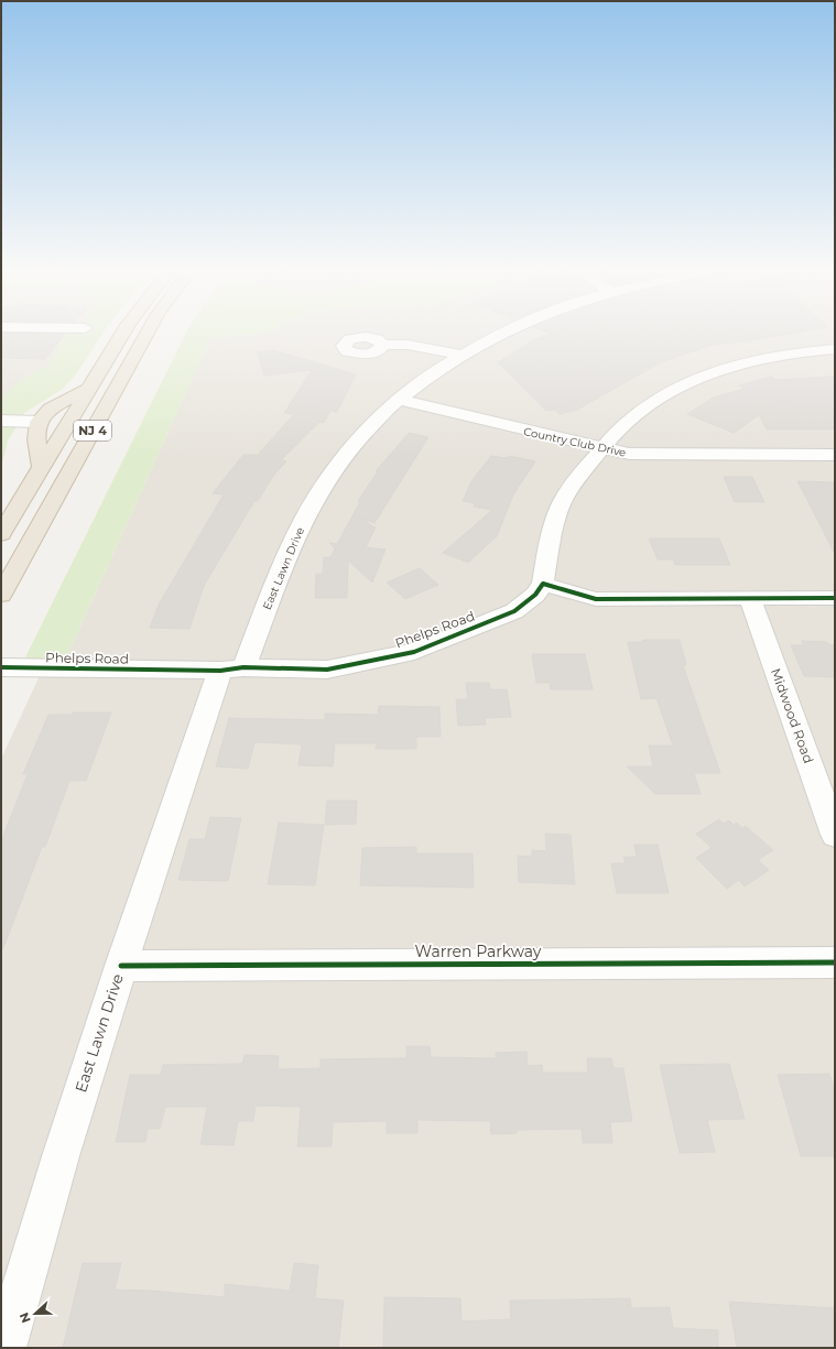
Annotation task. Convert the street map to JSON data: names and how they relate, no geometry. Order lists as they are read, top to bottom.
{
  "streets": {
    "highway": ["NJ 4"],
    "street": [
      "Country Club Drive",
      "East Lawn Drive",
      "Phelps Road",
      "Midwood Road",
      "Warren Parkway"
    ]
  },
  "crossings": [
    ["Country Club Drive", "East Lawn Drive"],
    ["East Lawn Drive", "Phelps Road"],
    ["East Lawn Drive", "Warren Parkway"]
  ],
  "north": "left"
}
